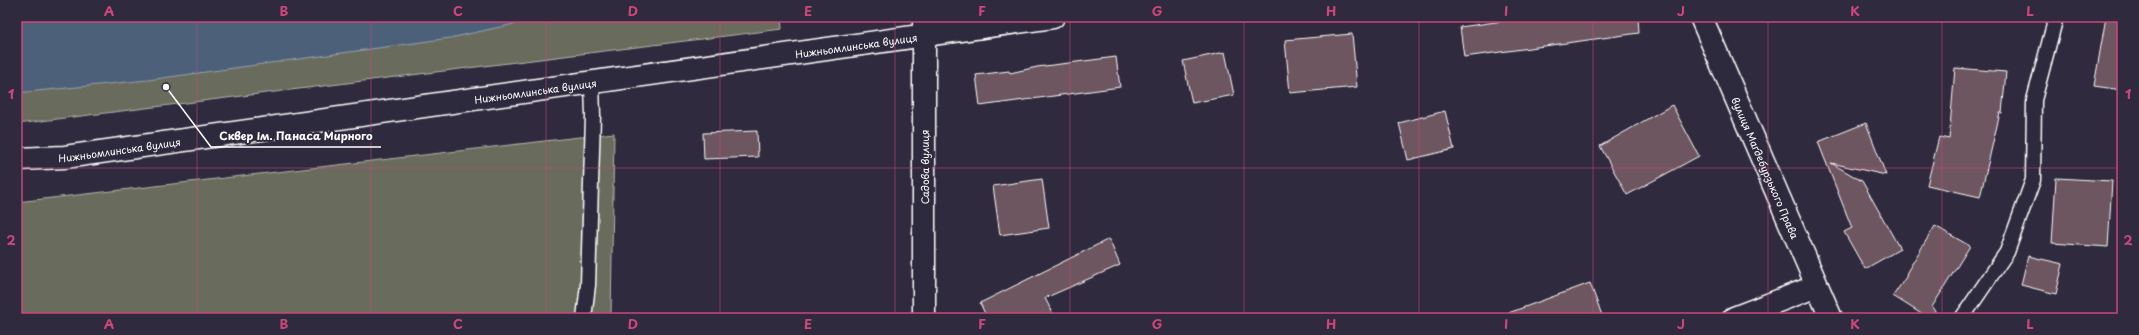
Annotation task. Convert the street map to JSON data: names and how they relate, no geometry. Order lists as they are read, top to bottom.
{
  "streets": {
    "main road": ["Нижньомлинська вулиця", "Садова вулиця", "вулиця Маґдебурзького Права"]
  },
  "crossings": [
    ["Нижньомлинська вулиця", "Садова вулиця"]
  ],
  "places": ["Сквер ім. Панаса Мирного"],
  "grid": {
    "columns": [
      "A",
      "B",
      "C",
      "D",
      "E",
      "F",
      "G",
      "H",
      "I",
      "J",
      "K",
      "L"
    ],
    "rows": ["1", "2"]
  }
}
